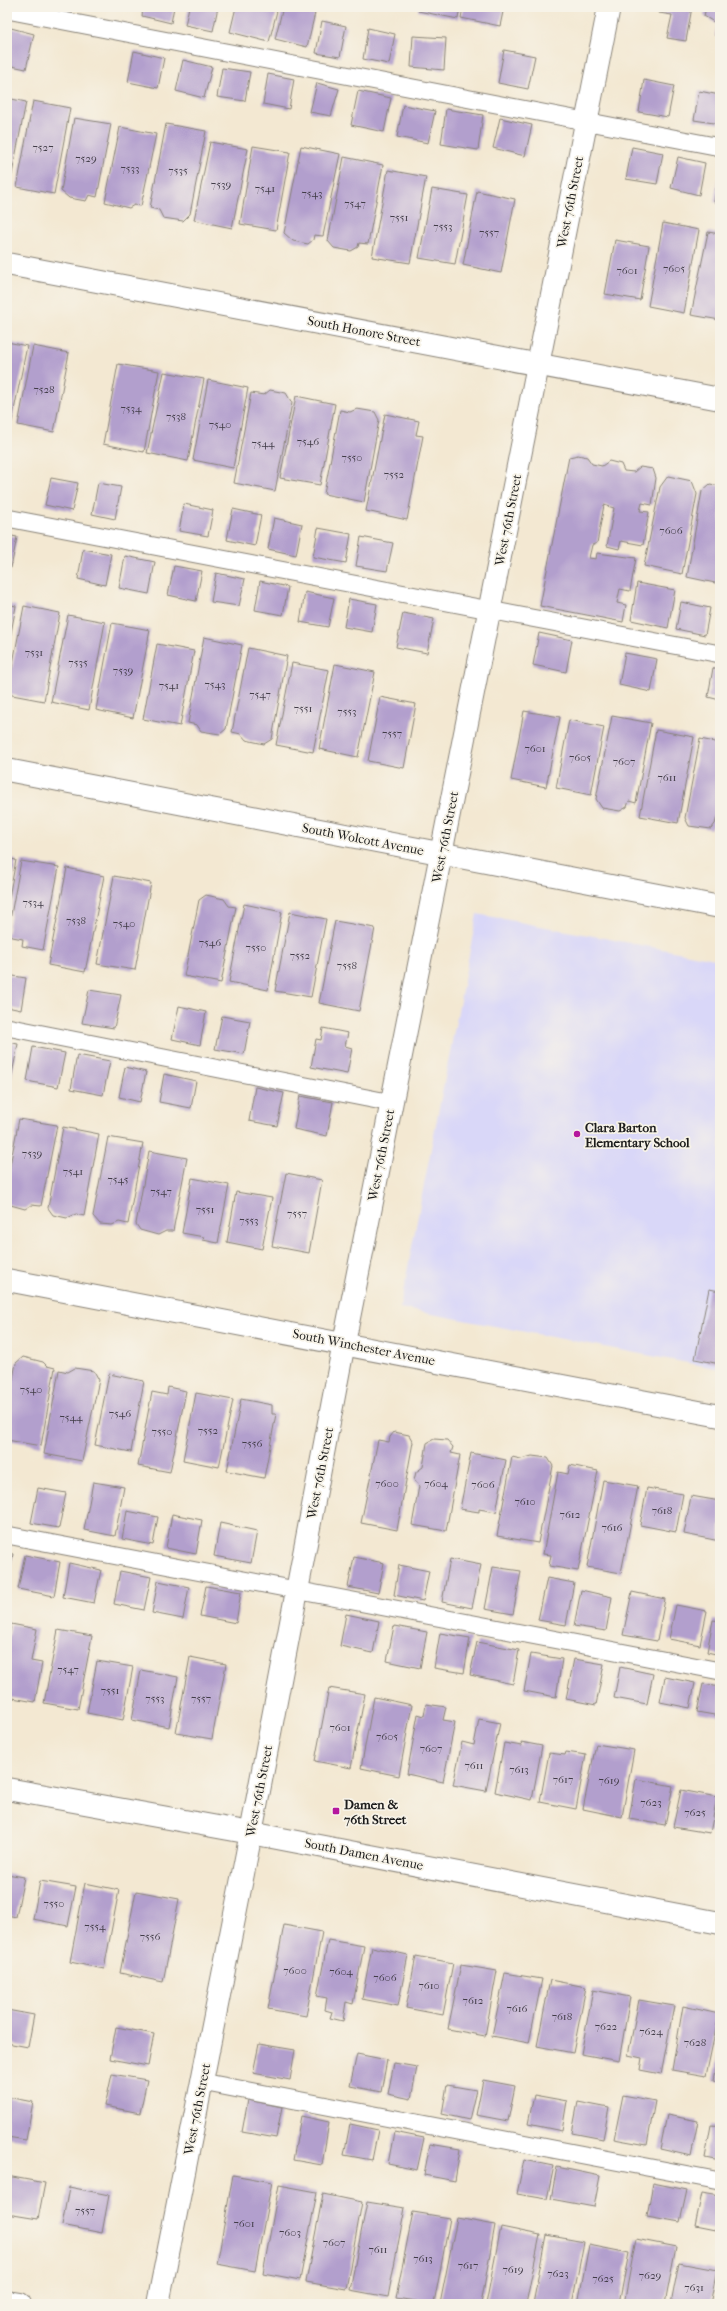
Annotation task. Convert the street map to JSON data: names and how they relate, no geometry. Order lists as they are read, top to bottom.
{
  "streets": {
    "street": [
      "West 76th Street",
      "South Honore Street",
      "South Wolcott Avenue",
      "South Winchester Avenue",
      "South Damen Avenue"
    ]
  },
  "crossings": [
    ["West 76th Street", "South Honore Street"],
    ["West 76th Street", "South Wolcott Avenue"],
    ["West 76th Street", "South Winchester Avenue"],
    ["West 76th Street", "South Damen Avenue"]
  ],
  "places": {
    "other": ["Clara Barton Elementary School"],
    "transit": ["Damen & 76th Street"]
  },
  "house_numbers": [
    "7527",
    "7529",
    "7533",
    "7535",
    "7539",
    "7541",
    "7543",
    "7547",
    "7551",
    "7553",
    "7557",
    "7605",
    "7601",
    "7528",
    "7534",
    "7538",
    "7540",
    "7546",
    "7544",
    "7550",
    "7552",
    "7606",
    "7531",
    "7535",
    "7539",
    "7543",
    "7541",
    "7547",
    "7551",
    "7553",
    "7557",
    "7601",
    "7605",
    "7607",
    "7611",
    "7534",
    "7538",
    "7540",
    "7546",
    "7550",
    "7552",
    "7558",
    "7539",
    "7541",
    "7545",
    "7547",
    "7551",
    "7557",
    "7553",
    "7540",
    "7546",
    "7544",
    "7552",
    "7550",
    "7556",
    "7600",
    "7604",
    "7606",
    "7610",
    "7618",
    "7612",
    "7616",
    "7547",
    "7551",
    "7553",
    "7557",
    "7601",
    "7605",
    "7607",
    "7611",
    "7613",
    "7617",
    "7619",
    "7623",
    "7625",
    "7550",
    "7554",
    "7556",
    "7600",
    "7604",
    "7606",
    "7610",
    "7612",
    "7616",
    "7618",
    "7622",
    "7624",
    "7628",
    "7557",
    "7601",
    "7603",
    "7607",
    "7611",
    "7613",
    "7617",
    "7619",
    "7623",
    "7629",
    "7625",
    "7631"
  ]
}
